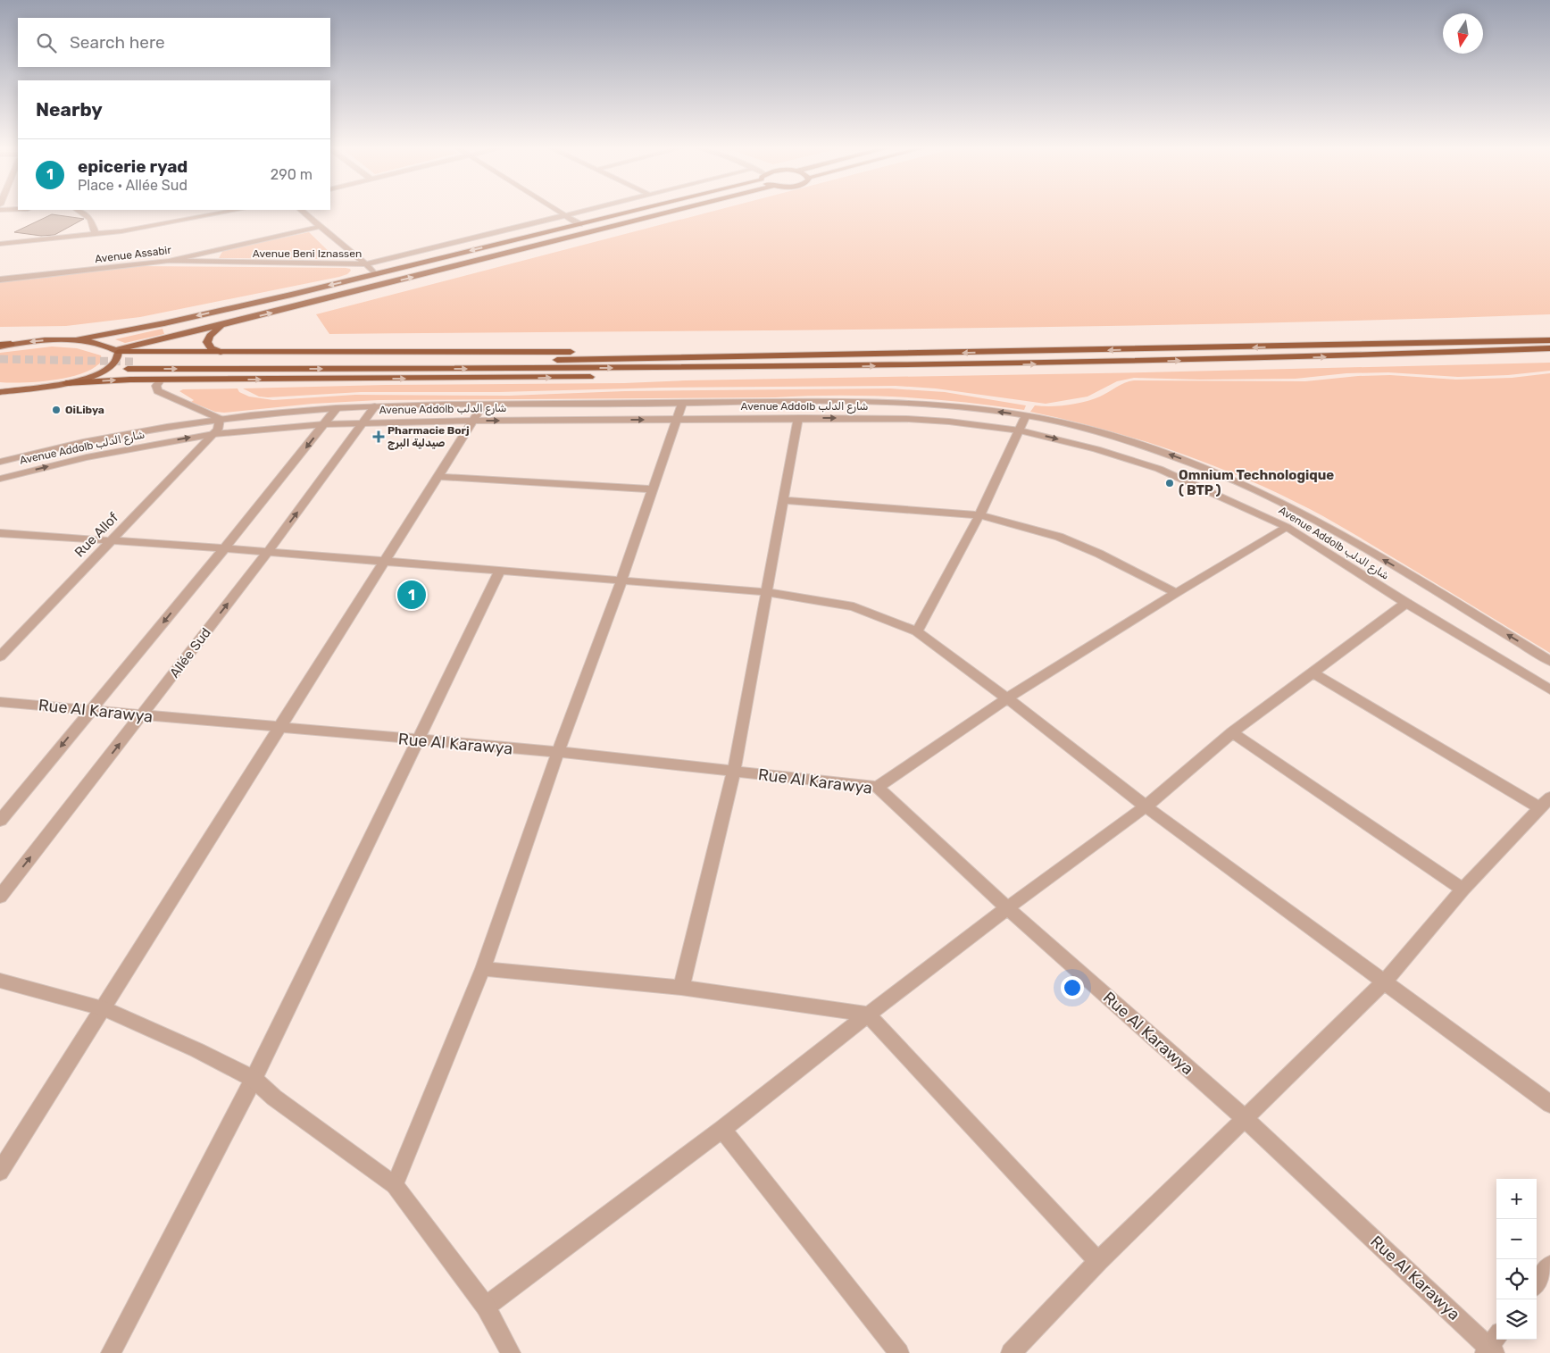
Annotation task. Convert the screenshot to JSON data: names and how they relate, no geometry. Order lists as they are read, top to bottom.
{
  "streets": {
    "street": [
      "Avenue Beni Iznassen",
      "Avenue Assabir",
      "Avenue Addolb شارع الدلب",
      "Rue Allof",
      "Allée Sud",
      "Rue Al Karawya"
    ]
  },
  "crossings": [
    ["Avenue Beni Iznassen", "Avenue Assabir"],
    ["Avenue Addolb شارع الدلب", "Rue Allof"],
    ["Avenue Addolb شارع الدلب", "Allée Sud"],
    ["Allée Sud", "Rue Al Karawya"]
  ],
  "places": {
    "other": ["OiLibya", "Omnium Technologique ( BTP )"],
    "health": ["Pharmacie Borj صيدلية البرج"]
  },
  "north": "bottom",
  "page": {
    "search": "Search here",
    "heading": "Nearby",
    "list": [
      {
        "mark": "1",
        "name": "epicerie ryad",
        "note": "Place · Allée Sud",
        "value": "290 m"
      }
    ],
    "pins": "1",
    "map_buttons": ["+", "−"]
  }
}
